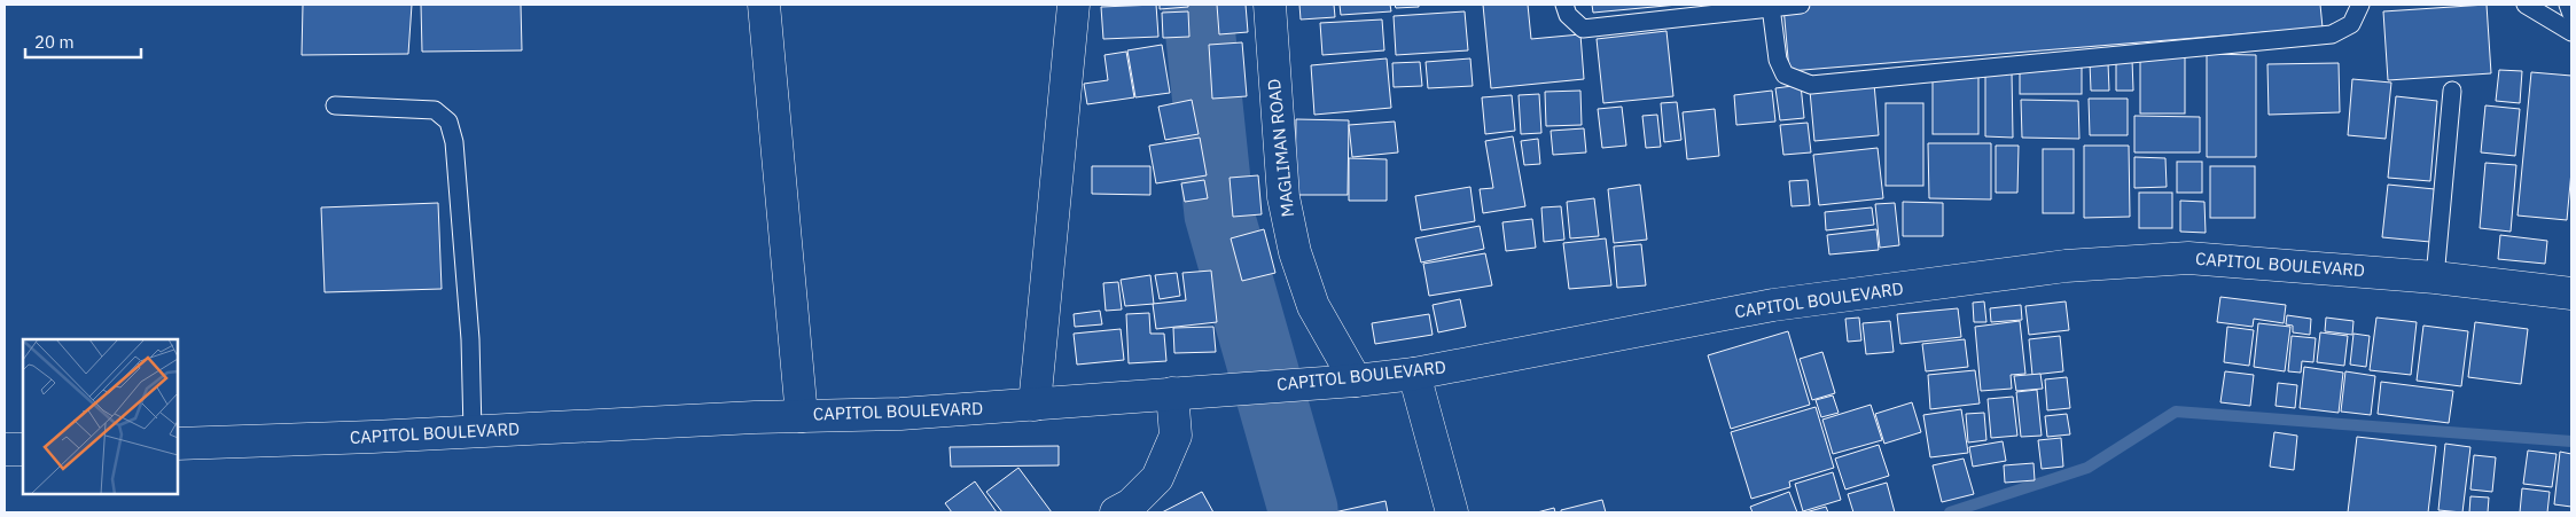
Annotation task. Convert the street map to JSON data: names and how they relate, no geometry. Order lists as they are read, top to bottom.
{
  "streets": {
    "main road": ["MAGLIMAN ROAD", "CAPITOL BOULEVARD"]
  },
  "crossings": [
    ["MAGLIMAN ROAD", "CAPITOL BOULEVARD"]
  ],
  "scale_bar": "20 m"
}
